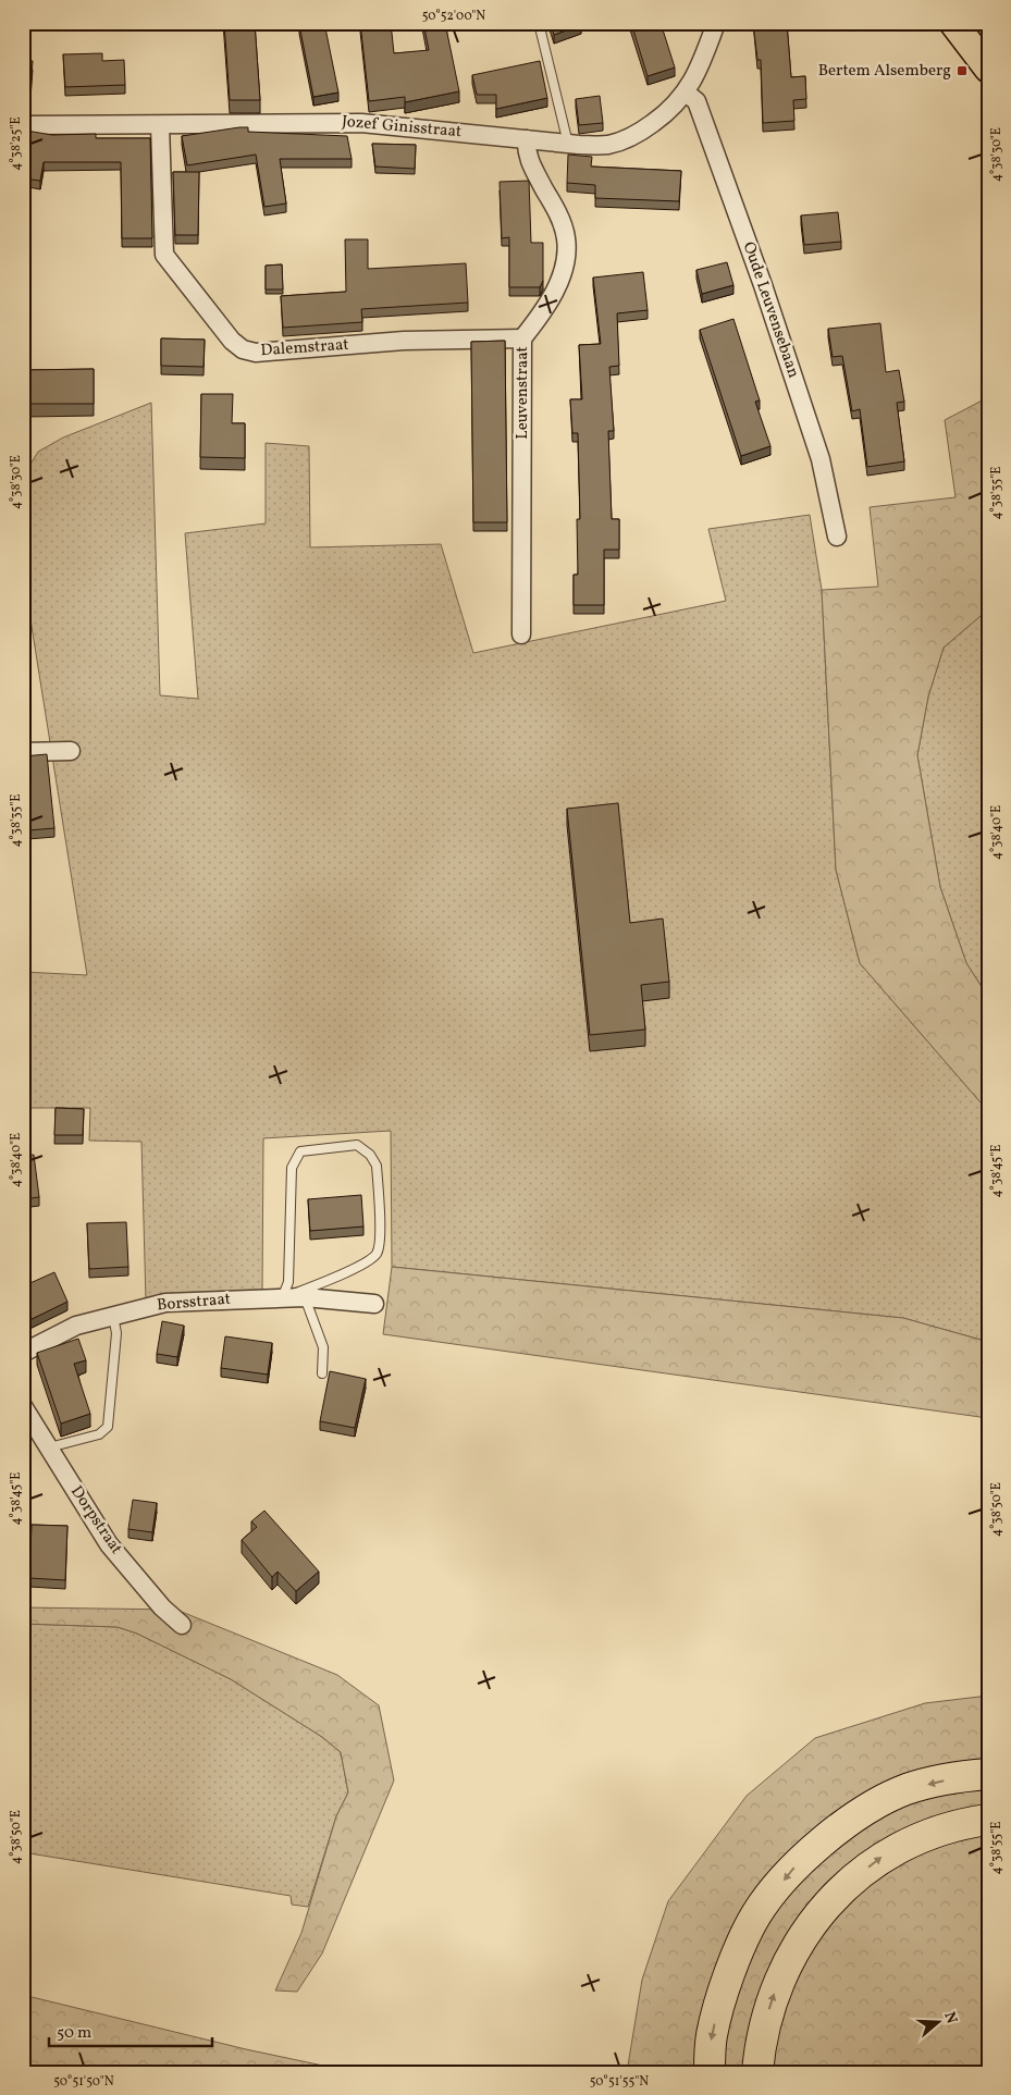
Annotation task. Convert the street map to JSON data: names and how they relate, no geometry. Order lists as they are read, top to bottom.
{
  "streets": {
    "street": [
      "Jozef Ginisstraat",
      "Oude Leuvensebaan",
      "Dalemstraat",
      "Leuvenstraat",
      "Borsstraat",
      "Dorpstraat"
    ]
  },
  "crossings": [
    ["Jozef Ginisstraat", "Oude Leuvensebaan"],
    ["Jozef Ginisstraat", "Dalemstraat"],
    ["Jozef Ginisstraat", "Leuvenstraat"],
    ["Dalemstraat", "Leuvenstraat"]
  ],
  "places": {
    "transit": ["Bertem Alsemberg"]
  },
  "scale_bar": "50 m",
  "north": "right",
  "coordinates": [
    "50°52'00\"N",
    "4°38'25\"E",
    "4°38'30\"E",
    "4°38'35\"E",
    "4°38'40\"E",
    "4°38'45\"E",
    "4°38'50\"E",
    "4°38'55\"E",
    "50°51'50\"N",
    "50°51'55\"N"
  ]
}
